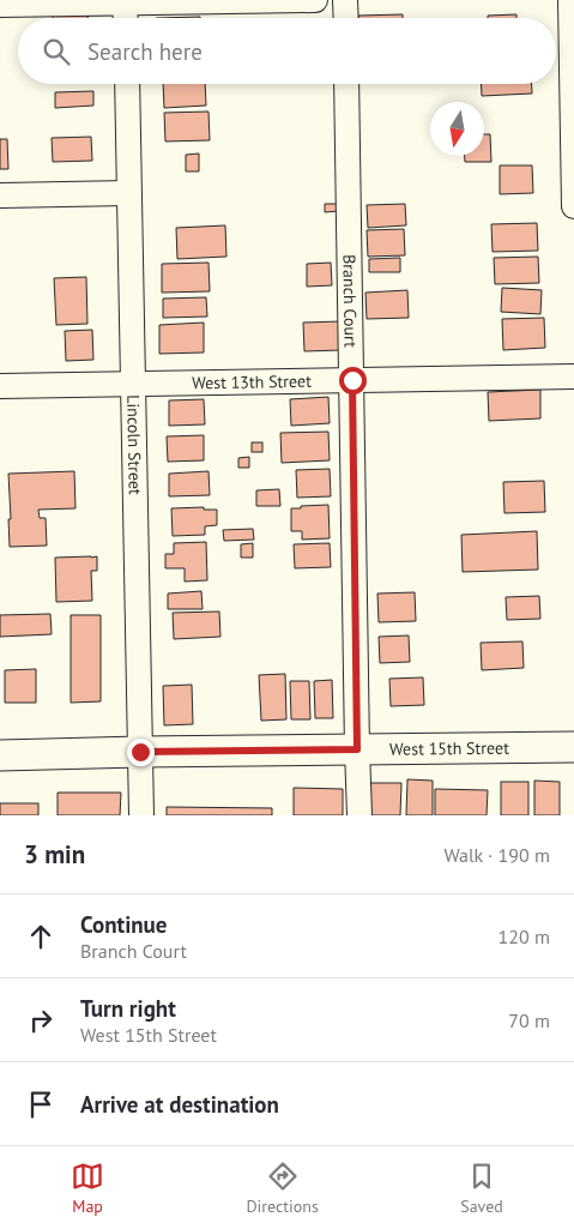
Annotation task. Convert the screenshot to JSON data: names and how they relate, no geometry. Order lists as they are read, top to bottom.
{
  "streets": {
    "main road": ["West 15th Street"],
    "street": ["Branch Court", "West 13th Street", "Lincoln Street"]
  },
  "crossings": [
    ["Branch Court", "West 13th Street"],
    ["Branch Court", "West 15th Street"],
    ["West 13th Street", "Lincoln Street"],
    ["Lincoln Street", "West 15th Street"]
  ],
  "north": "bottom",
  "page": {
    "search": "Search here",
    "heading": ["3 min", "Walk · 190 m"],
    "list": [
      ["Continue", "Branch Court", "120 m"],
      ["Turn right", "West 15th Street", "70 m"],
      "Arrive at destination"
    ],
    "nav": ["Map", "Directions", "Saved"]
  }
}
